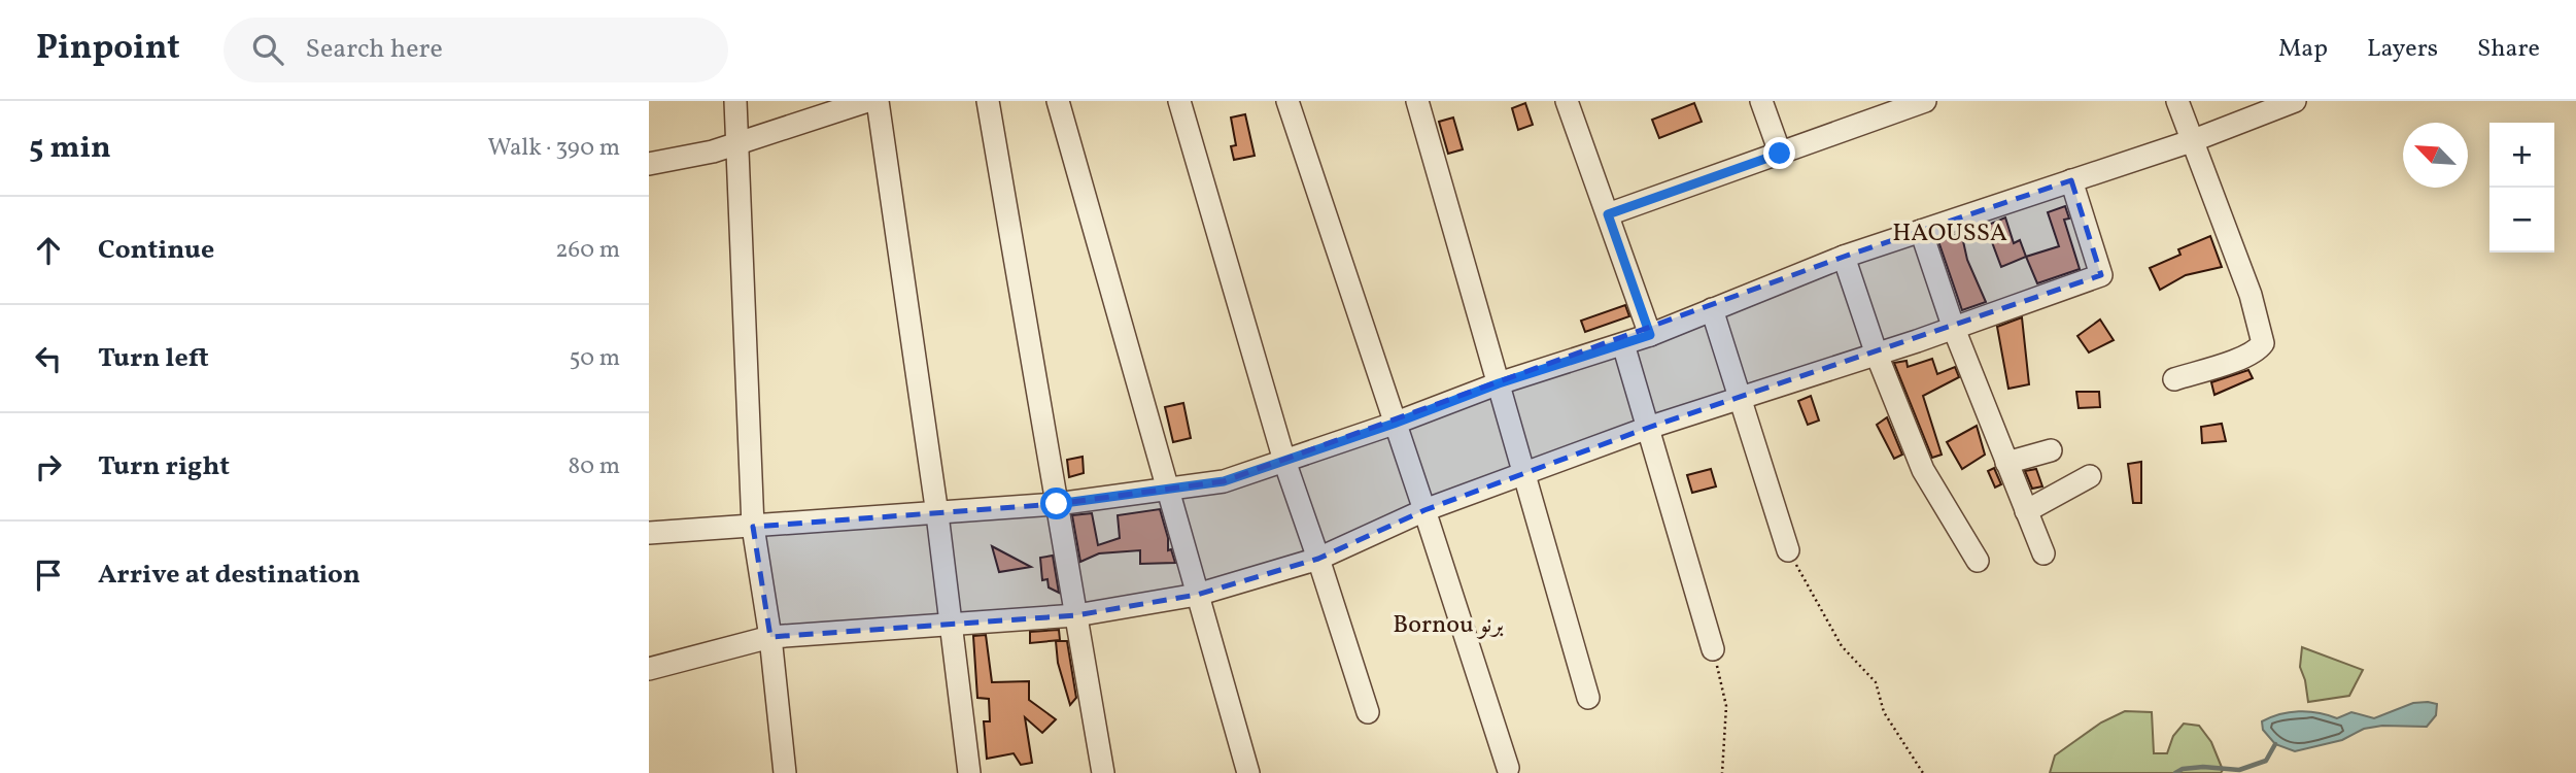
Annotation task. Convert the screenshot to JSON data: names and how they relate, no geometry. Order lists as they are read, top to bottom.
{
  "districts": ["HAOUSSA", "Bornou برنو"],
  "north": "top left",
  "page": {
    "header": "Pinpoint",
    "search": "Search here",
    "nav": ["Map", "Layers", "Share"],
    "heading": ["5 min", "Walk · 390 m"],
    "map_buttons": ["+", "−"],
    "list": [
      ["Continue", "260 m"],
      ["Turn left", "50 m"],
      ["Turn right", "80 m"],
      "Arrive at destination"
    ]
  }
}
